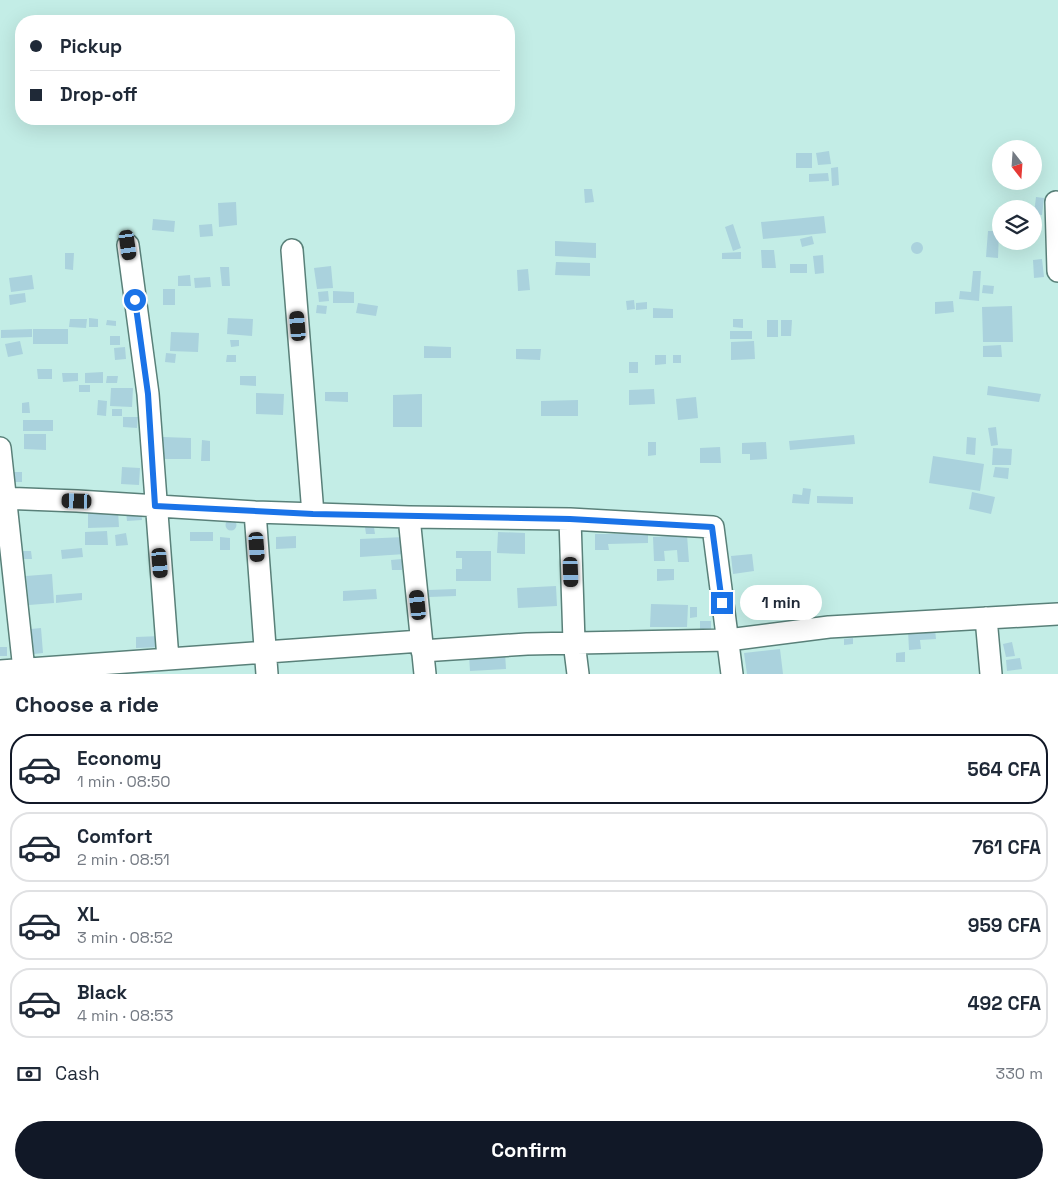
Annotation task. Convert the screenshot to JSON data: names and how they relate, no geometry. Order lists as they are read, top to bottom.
{
  "north": "bottom",
  "page": {
    "banner": ["Pickup", "Drop-off"],
    "bubble": "1 min",
    "heading": "Choose a ride",
    "list": [
      {
        "name": "Economy",
        "note": "1 min · 08:50",
        "value": "564 CFA"
      },
      {
        "name": "Comfort",
        "note": "2 min · 08:51",
        "value": "761 CFA"
      },
      {
        "name": "XL",
        "note": "3 min · 08:52",
        "value": "959 CFA"
      },
      {
        "name": "Black",
        "note": "4 min · 08:53",
        "value": "492 CFA"
      }
    ],
    "pay": ["Cash", "330 m"],
    "buttons": "Confirm"
  }
}
